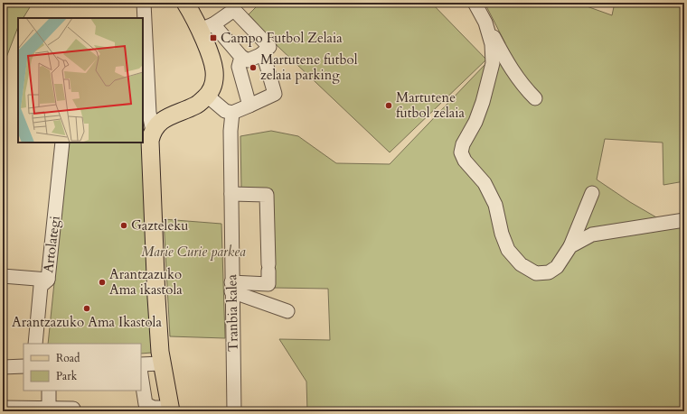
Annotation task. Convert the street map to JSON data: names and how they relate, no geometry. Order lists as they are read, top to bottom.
{
  "streets": {
    "street": ["Artolategi", "Tranbia kalea"]
  },
  "parks": ["Marie Curie parkea"],
  "places": {
    "transit": ["Campo Futbol Zelaia"],
    "other": [
      "Martutene futbol zelaia parking",
      "Martutene futbol zelaia",
      "Gazteleku",
      "Arantzazuko Ama ikastola",
      "Arantzazuko Ama Ikastola"
    ]
  },
  "legend": ["Road", "Park"]
}
